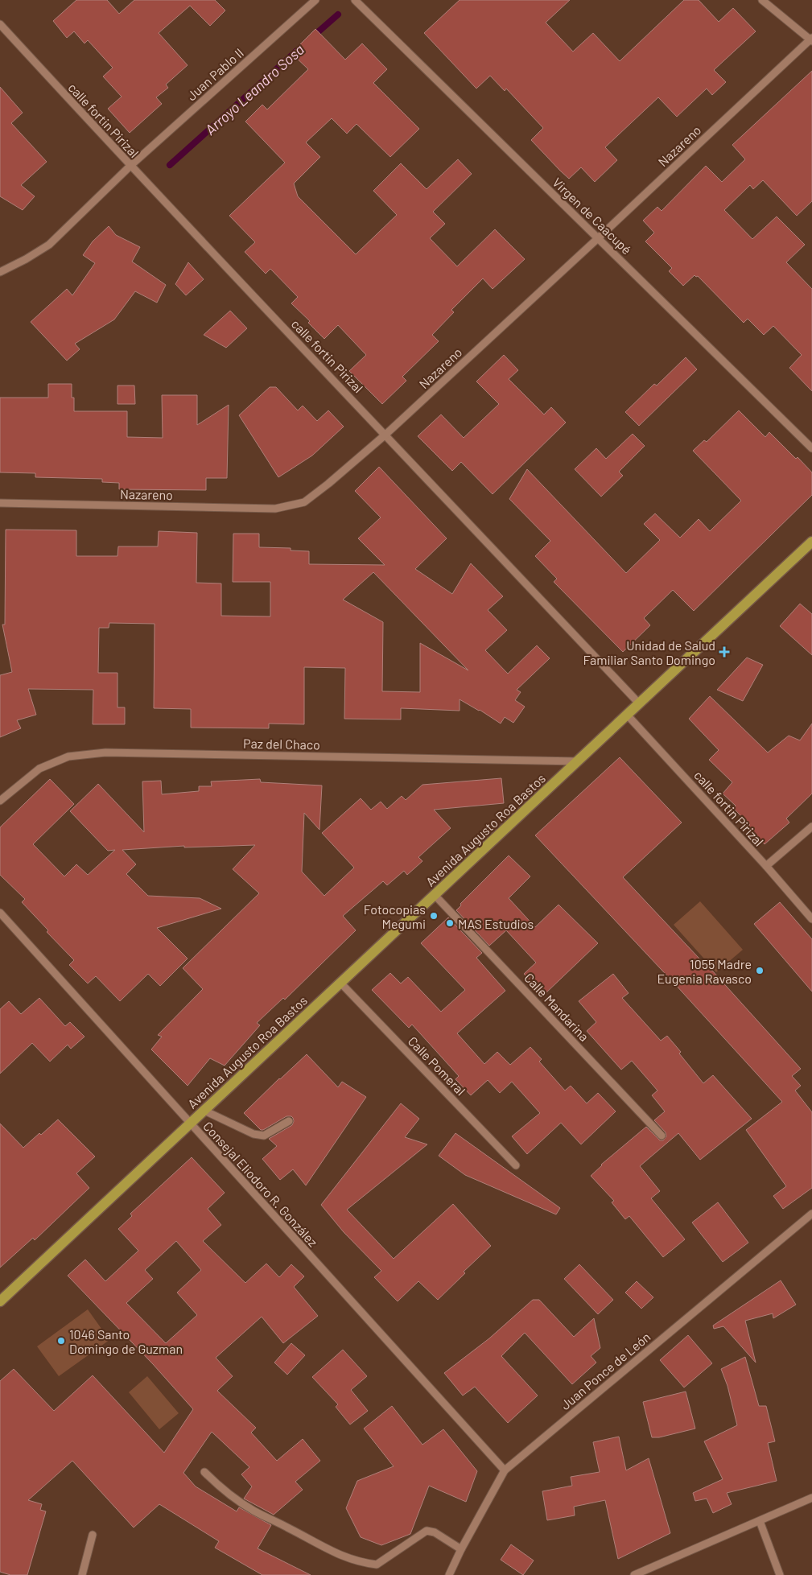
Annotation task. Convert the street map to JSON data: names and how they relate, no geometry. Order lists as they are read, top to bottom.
{
  "streets": {
    "main road": ["Avenida Augusto Roa Bastos"],
    "street": [
      "Juan Pablo II",
      "calle fortin Pirizal",
      "Nazareno",
      "Virgen de Caacupé",
      "Paz del Chaco",
      "Calle Mandarina",
      "Calle Pomeral",
      "Consejal Eliodoro R. González",
      "Juan Ponce de León"
    ]
  },
  "crossings": [
    ["Juan Pablo II", "calle fortin Pirizal"],
    ["calle fortin Pirizal", "Nazareno"],
    ["calle fortin Pirizal", "Avenida Augusto Roa Bastos"],
    ["Nazareno", "Virgen de Caacupé"],
    ["Paz del Chaco", "Avenida Augusto Roa Bastos"],
    ["Avenida Augusto Roa Bastos", "Calle Mandarina"],
    ["Avenida Augusto Roa Bastos", "Calle Pomeral"],
    ["Avenida Augusto Roa Bastos", "Consejal Eliodoro R. González"],
    ["Consejal Eliodoro R. González", "Juan Ponce de León"]
  ],
  "water": ["Arroyo Leandro Sosa"],
  "places": {
    "health": ["Unidad de Salud Familiar Santo Domingo"],
    "other": [
      "Fotocopias Megumi",
      "MAS Estudios",
      "1055 Madre Eugenia Ravasco",
      "1046 Santo Domingo de Guzman"
    ]
  }
}
